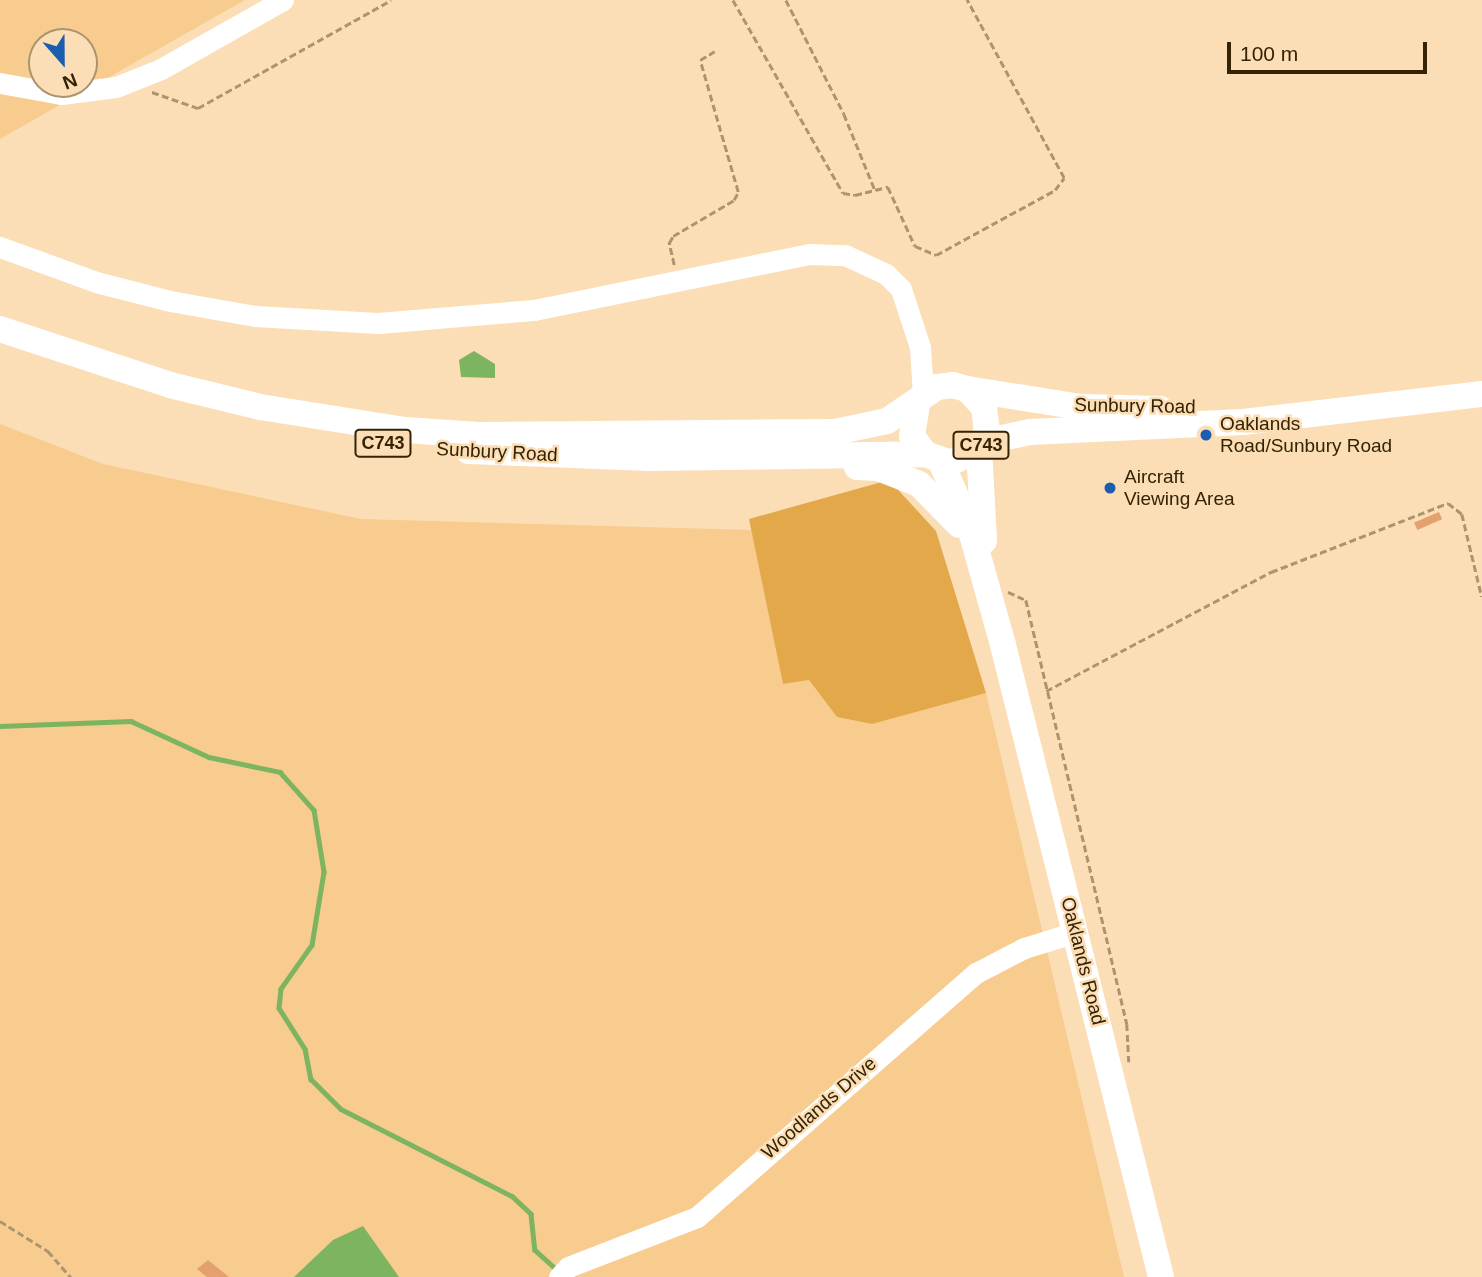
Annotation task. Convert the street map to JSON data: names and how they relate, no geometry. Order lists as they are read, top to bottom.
{
  "streets": {
    "main road": ["Sunbury Road", "C743", "Oaklands Road"],
    "lane": ["Woodlands Drive"]
  },
  "crossings": [
    ["Sunbury Road", "C743"],
    ["Sunbury Road", "Oaklands Road"],
    ["C743", "Oaklands Road"],
    ["Oaklands Road", "Woodlands Drive"]
  ],
  "places": ["Oaklands Road/Sunbury Road", "Aircraft Viewing Area"],
  "scale_bar": "100 m",
  "north": "bottom"
}
